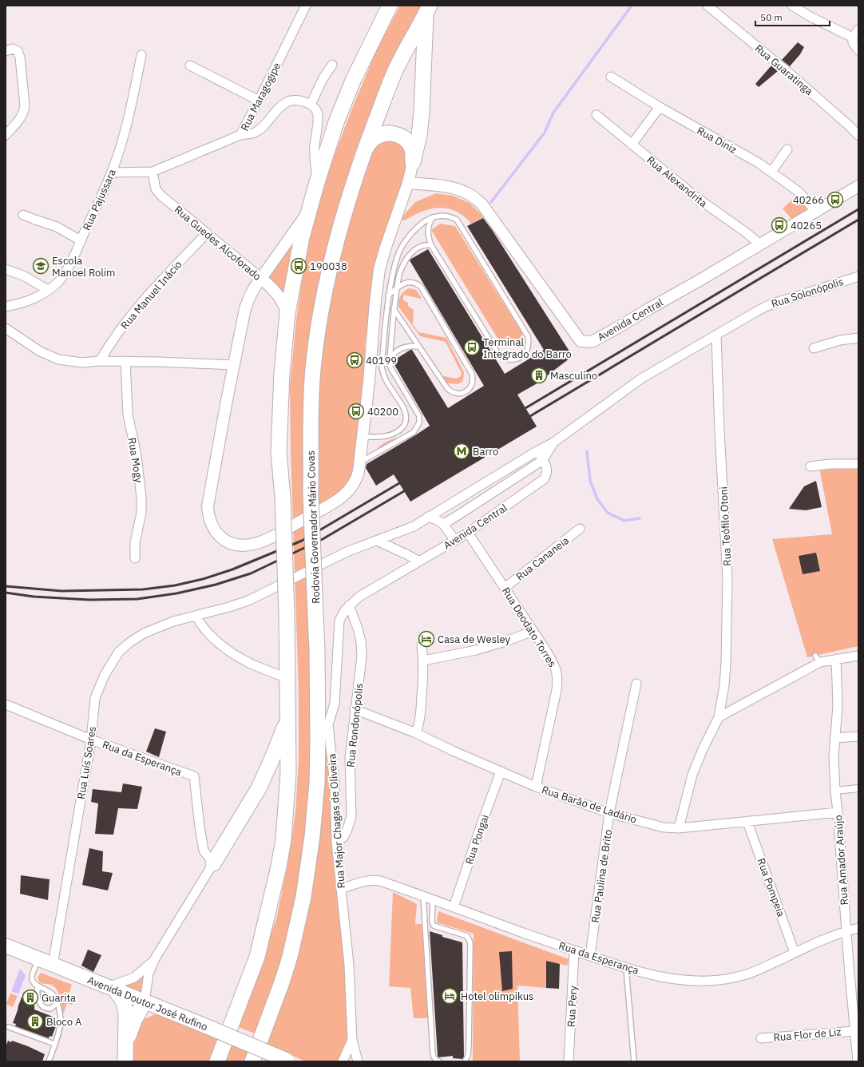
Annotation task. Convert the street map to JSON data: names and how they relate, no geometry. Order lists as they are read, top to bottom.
{
  "streets": {
    "highway": ["Rodovia Governador Mário Covas"],
    "main road": ["Avenida Doutor José Rufino"],
    "street": [
      "Rua Guaratinga",
      "Rua Maragogipe",
      "Rua Diniz",
      "Rua Alexandrita",
      "Rua Pajussara",
      "Rua Guedes Alcoforado",
      "Rua Solonópolis",
      "Rua Manuel Inácio",
      "Avenida Central",
      "Rua Mogy",
      "Rua Teófilo Otoni",
      "Rua Cananeia",
      "Rua Deodato Torres",
      "Rua Rondonópolis",
      "Rua da Esperança",
      "Rua Luís Soares",
      "Rua Barão de Ladário",
      "Rua Major Chagas de Oliveira",
      "Rua Pongai",
      "Rua Amador Araújo",
      "Rua Paulina de Brito",
      "Rua Pompeia",
      "Rua Pery",
      "Rua Flor de Liz"
    ]
  },
  "crossings": [
    ["Rua Maragogipe", "Rua Pajussara"],
    ["Rua Maragogipe", "Rua Guedes Alcoforado"],
    ["Rua Diniz", "Avenida Central"],
    ["Rua Alexandrita", "Avenida Central"],
    ["Rua Guedes Alcoforado", "Rua Manuel Inácio"],
    ["Rua Solonópolis", "Avenida Central"],
    ["Avenida Central", "Rua Teófilo Otoni"],
    ["Avenida Central", "Rua Deodato Torres"],
    ["Avenida Central", "Rua Rondonópolis"],
    ["Avenida Central", "Rua Luís Soares"],
    ["Avenida Central", "Rua Major Chagas de Oliveira"],
    ["Rua Teófilo Otoni", "Rua Barão de Ladário"],
    ["Rua Cananeia", "Rua Deodato Torres"],
    ["Rua Deodato Torres", "Rua Barão de Ladário"],
    ["Rua Rondonópolis", "Rua Barão de Ladário"],
    ["Rua Rondonópolis", "Rua Major Chagas de Oliveira"],
    ["Rua da Esperança", "Rua Luís Soares"],
    ["Rua da Esperança", "Rua Major Chagas de Oliveira"],
    ["Rua da Esperança", "Rua Pongai"],
    ["Rua da Esperança", "Rua Amador Araújo"],
    ["Rua da Esperança", "Rua Paulina de Brito"],
    ["Rua da Esperança", "Rua Pompeia"],
    ["Rua da Esperança", "Rua Pery"],
    ["Rua Luís Soares", "Avenida Doutor José Rufino"],
    ["Rua Barão de Ladário", "Rua Pongai"],
    ["Rua Barão de Ladário", "Rua Amador Araújo"],
    ["Rua Barão de Ladário", "Rua Paulina de Brito"],
    ["Rua Barão de Ladário", "Rua Pompeia"],
    ["Rua Amador Araújo", "Rua Flor de Liz"]
  ],
  "places": {
    "bus stop": [
      "40266",
      "40265",
      "190038",
      "Terminal Integrado do Barro",
      "40199",
      "40200"
    ],
    "school or university": ["Escola Manoel Rolim"],
    "building": ["Masculino", "Guarita", "Bloco A"],
    "metro station": ["Barro"],
    "hotel": ["Casa de Wesley", "Hotel olimpikus"]
  },
  "scale_bar": "50 m"
}
